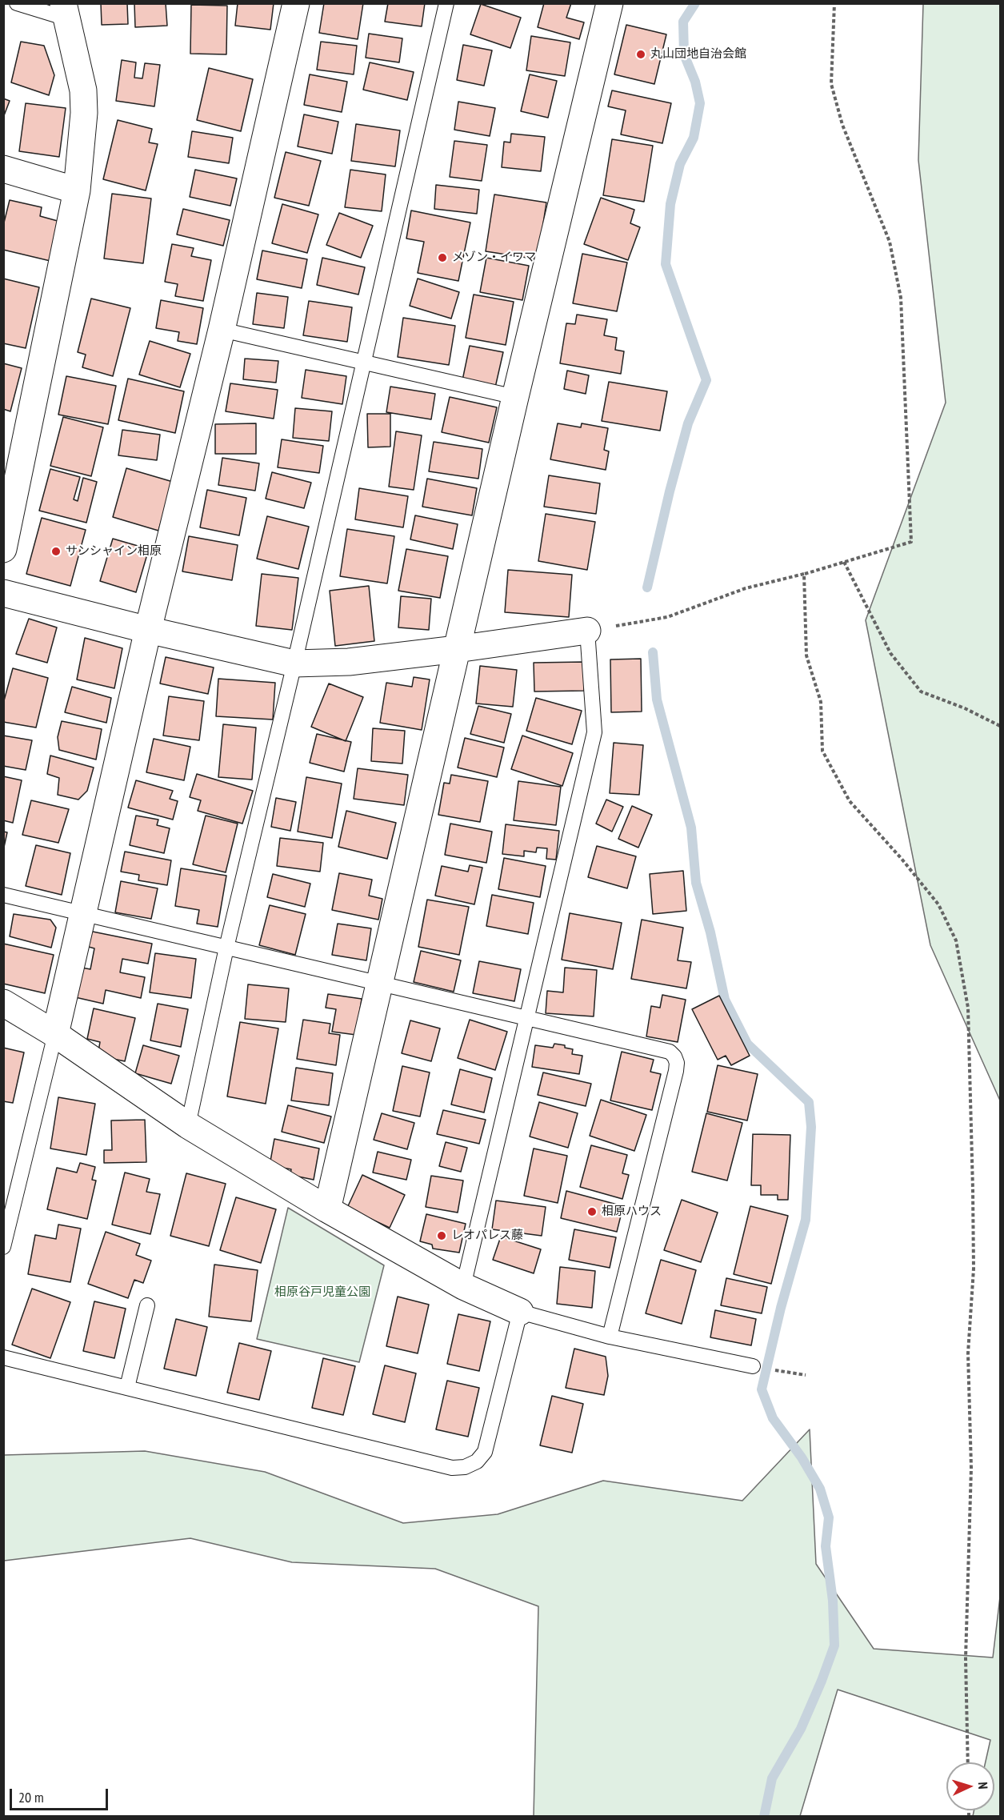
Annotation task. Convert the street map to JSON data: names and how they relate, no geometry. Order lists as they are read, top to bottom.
{
  "parks": ["相原谷戸児童公園"],
  "places": [
    "丸山団地自治会館",
    "メゾン・イワマ",
    "サンシャイン相原",
    "相原ハウス",
    "レオパレス藤"
  ],
  "scale_bar": "20 m",
  "north": "right"
}
